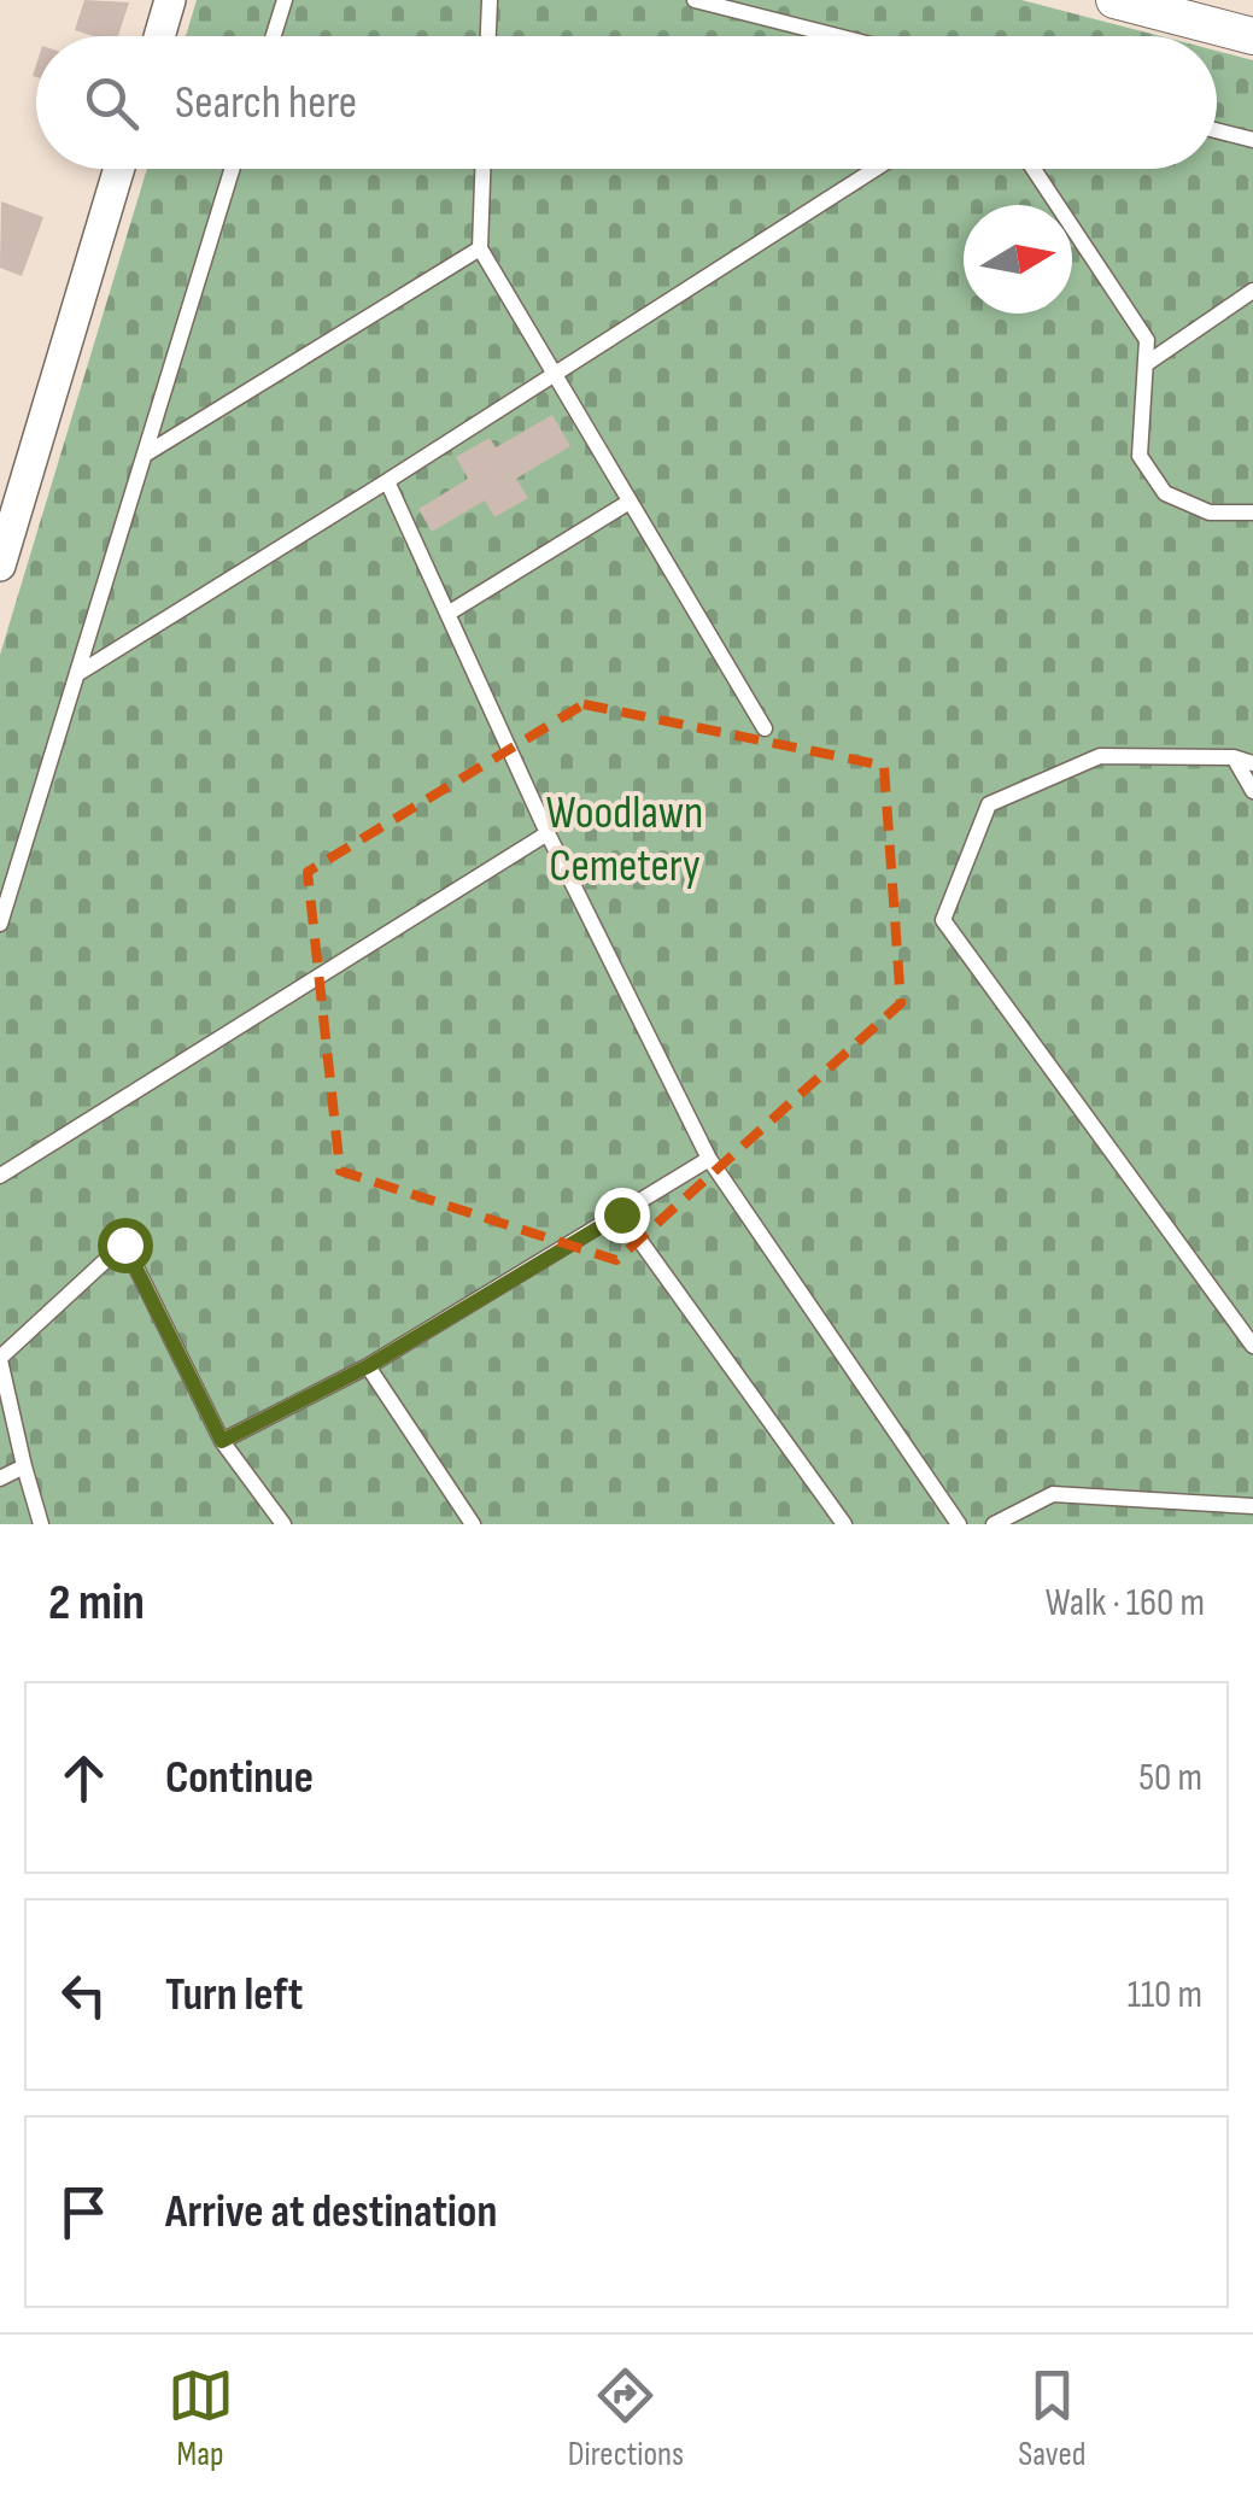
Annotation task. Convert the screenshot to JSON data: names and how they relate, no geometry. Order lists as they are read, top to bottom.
{
  "parks": ["Woodlawn Cemetery"],
  "north": "right",
  "page": {
    "search": "Search here",
    "heading": ["2 min", "Walk · 160 m"],
    "list": [
      ["Continue", "50 m"],
      ["Turn left", "110 m"],
      "Arrive at destination"
    ],
    "nav": ["Map", "Directions", "Saved"]
  }
}
